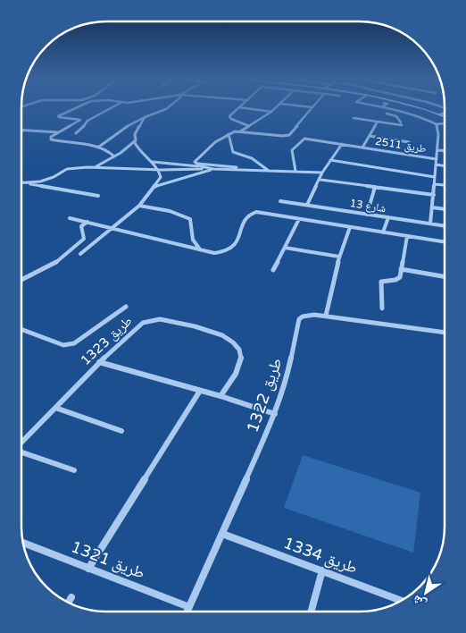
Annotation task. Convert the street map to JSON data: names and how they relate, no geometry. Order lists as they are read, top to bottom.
{
  "streets": {
    "street": [
      "طريق 2511",
      "شارع 13",
      "طريق 1323",
      "طريق 1322",
      "طريق 1334",
      "طريق 1321"
    ]
  },
  "crossings": [
    ["طريق 1322", "طريق 1334"],
    ["طريق 1322", "طريق 1321"]
  ],
  "north": "bottom left"
}
